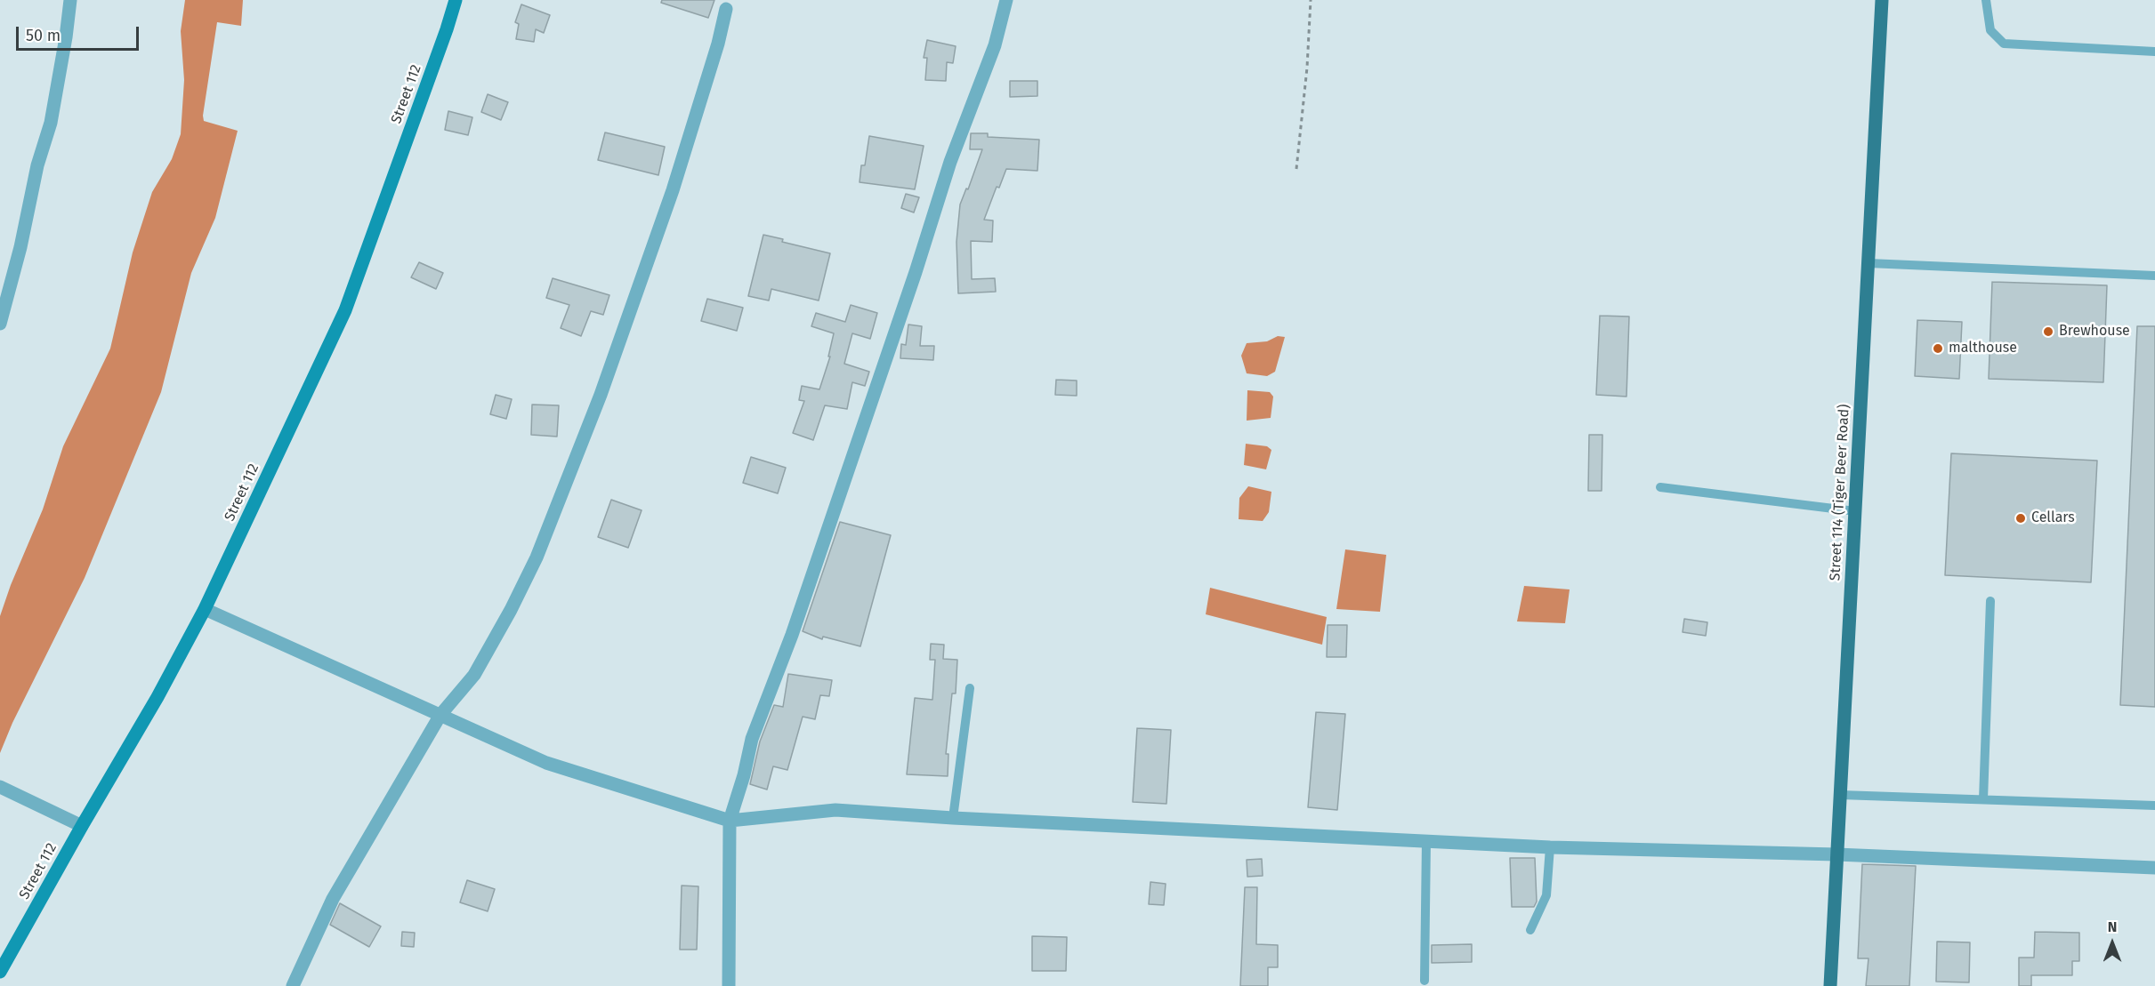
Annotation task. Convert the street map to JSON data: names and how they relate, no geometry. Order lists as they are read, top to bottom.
{
  "streets": {
    "main road": ["Street 114 (Tiger Beer Road)"],
    "street": ["Street 112"]
  },
  "places": ["Brewhouse", "malthouse", "Cellars"],
  "scale_bar": "50 m",
  "north": "top"
}
